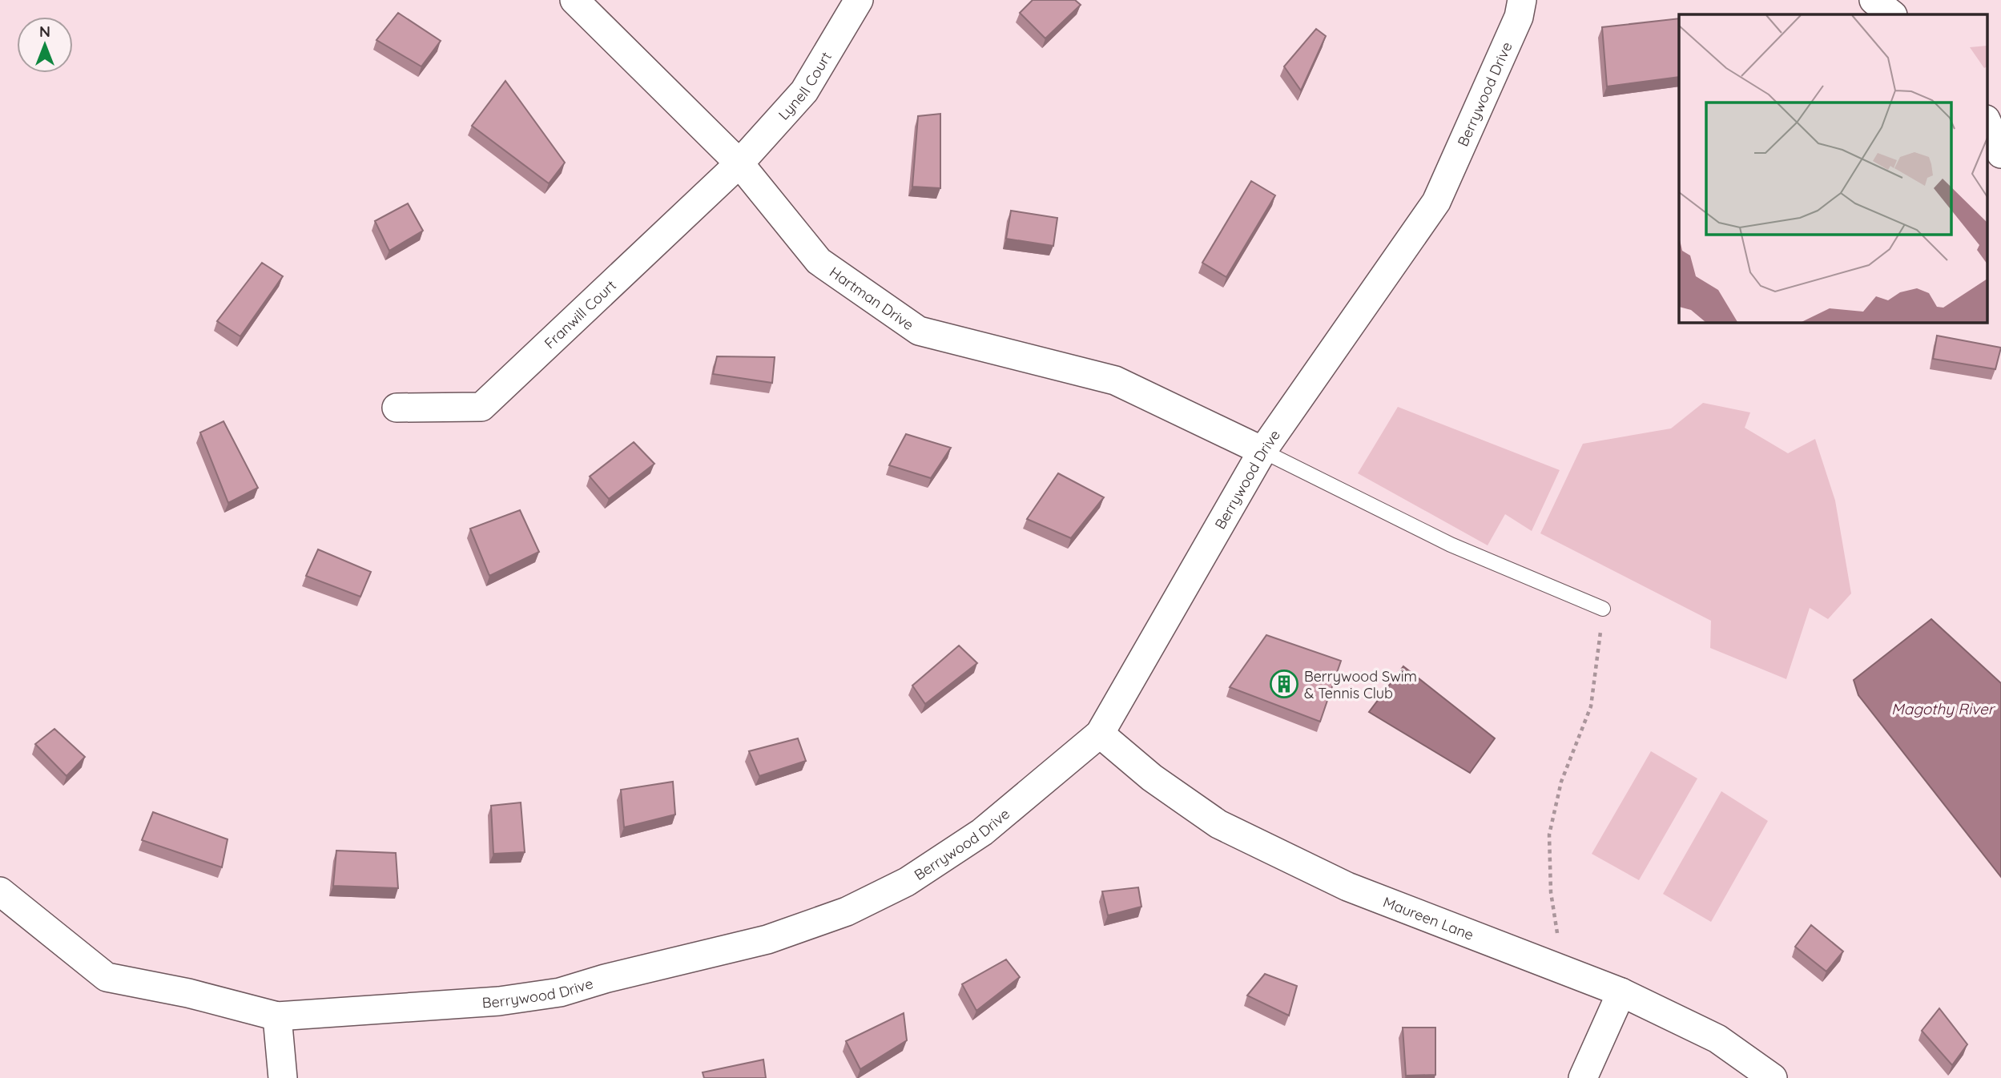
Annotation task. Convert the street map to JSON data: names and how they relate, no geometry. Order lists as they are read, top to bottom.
{
  "streets": {
    "street": [
      "Lynell Court",
      "Berrywood Drive",
      "Hartman Drive",
      "Franwill Court",
      "Maureen Lane"
    ]
  },
  "crossings": [
    ["Lynell Court", "Hartman Drive"],
    ["Lynell Court", "Franwill Court"],
    ["Berrywood Drive", "Hartman Drive"],
    ["Berrywood Drive", "Maureen Lane"],
    ["Hartman Drive", "Franwill Court"]
  ],
  "water": ["Magothy River"],
  "places": {
    "building": ["Berrywood Swim & Tennis Club"]
  },
  "north": "top"
}
